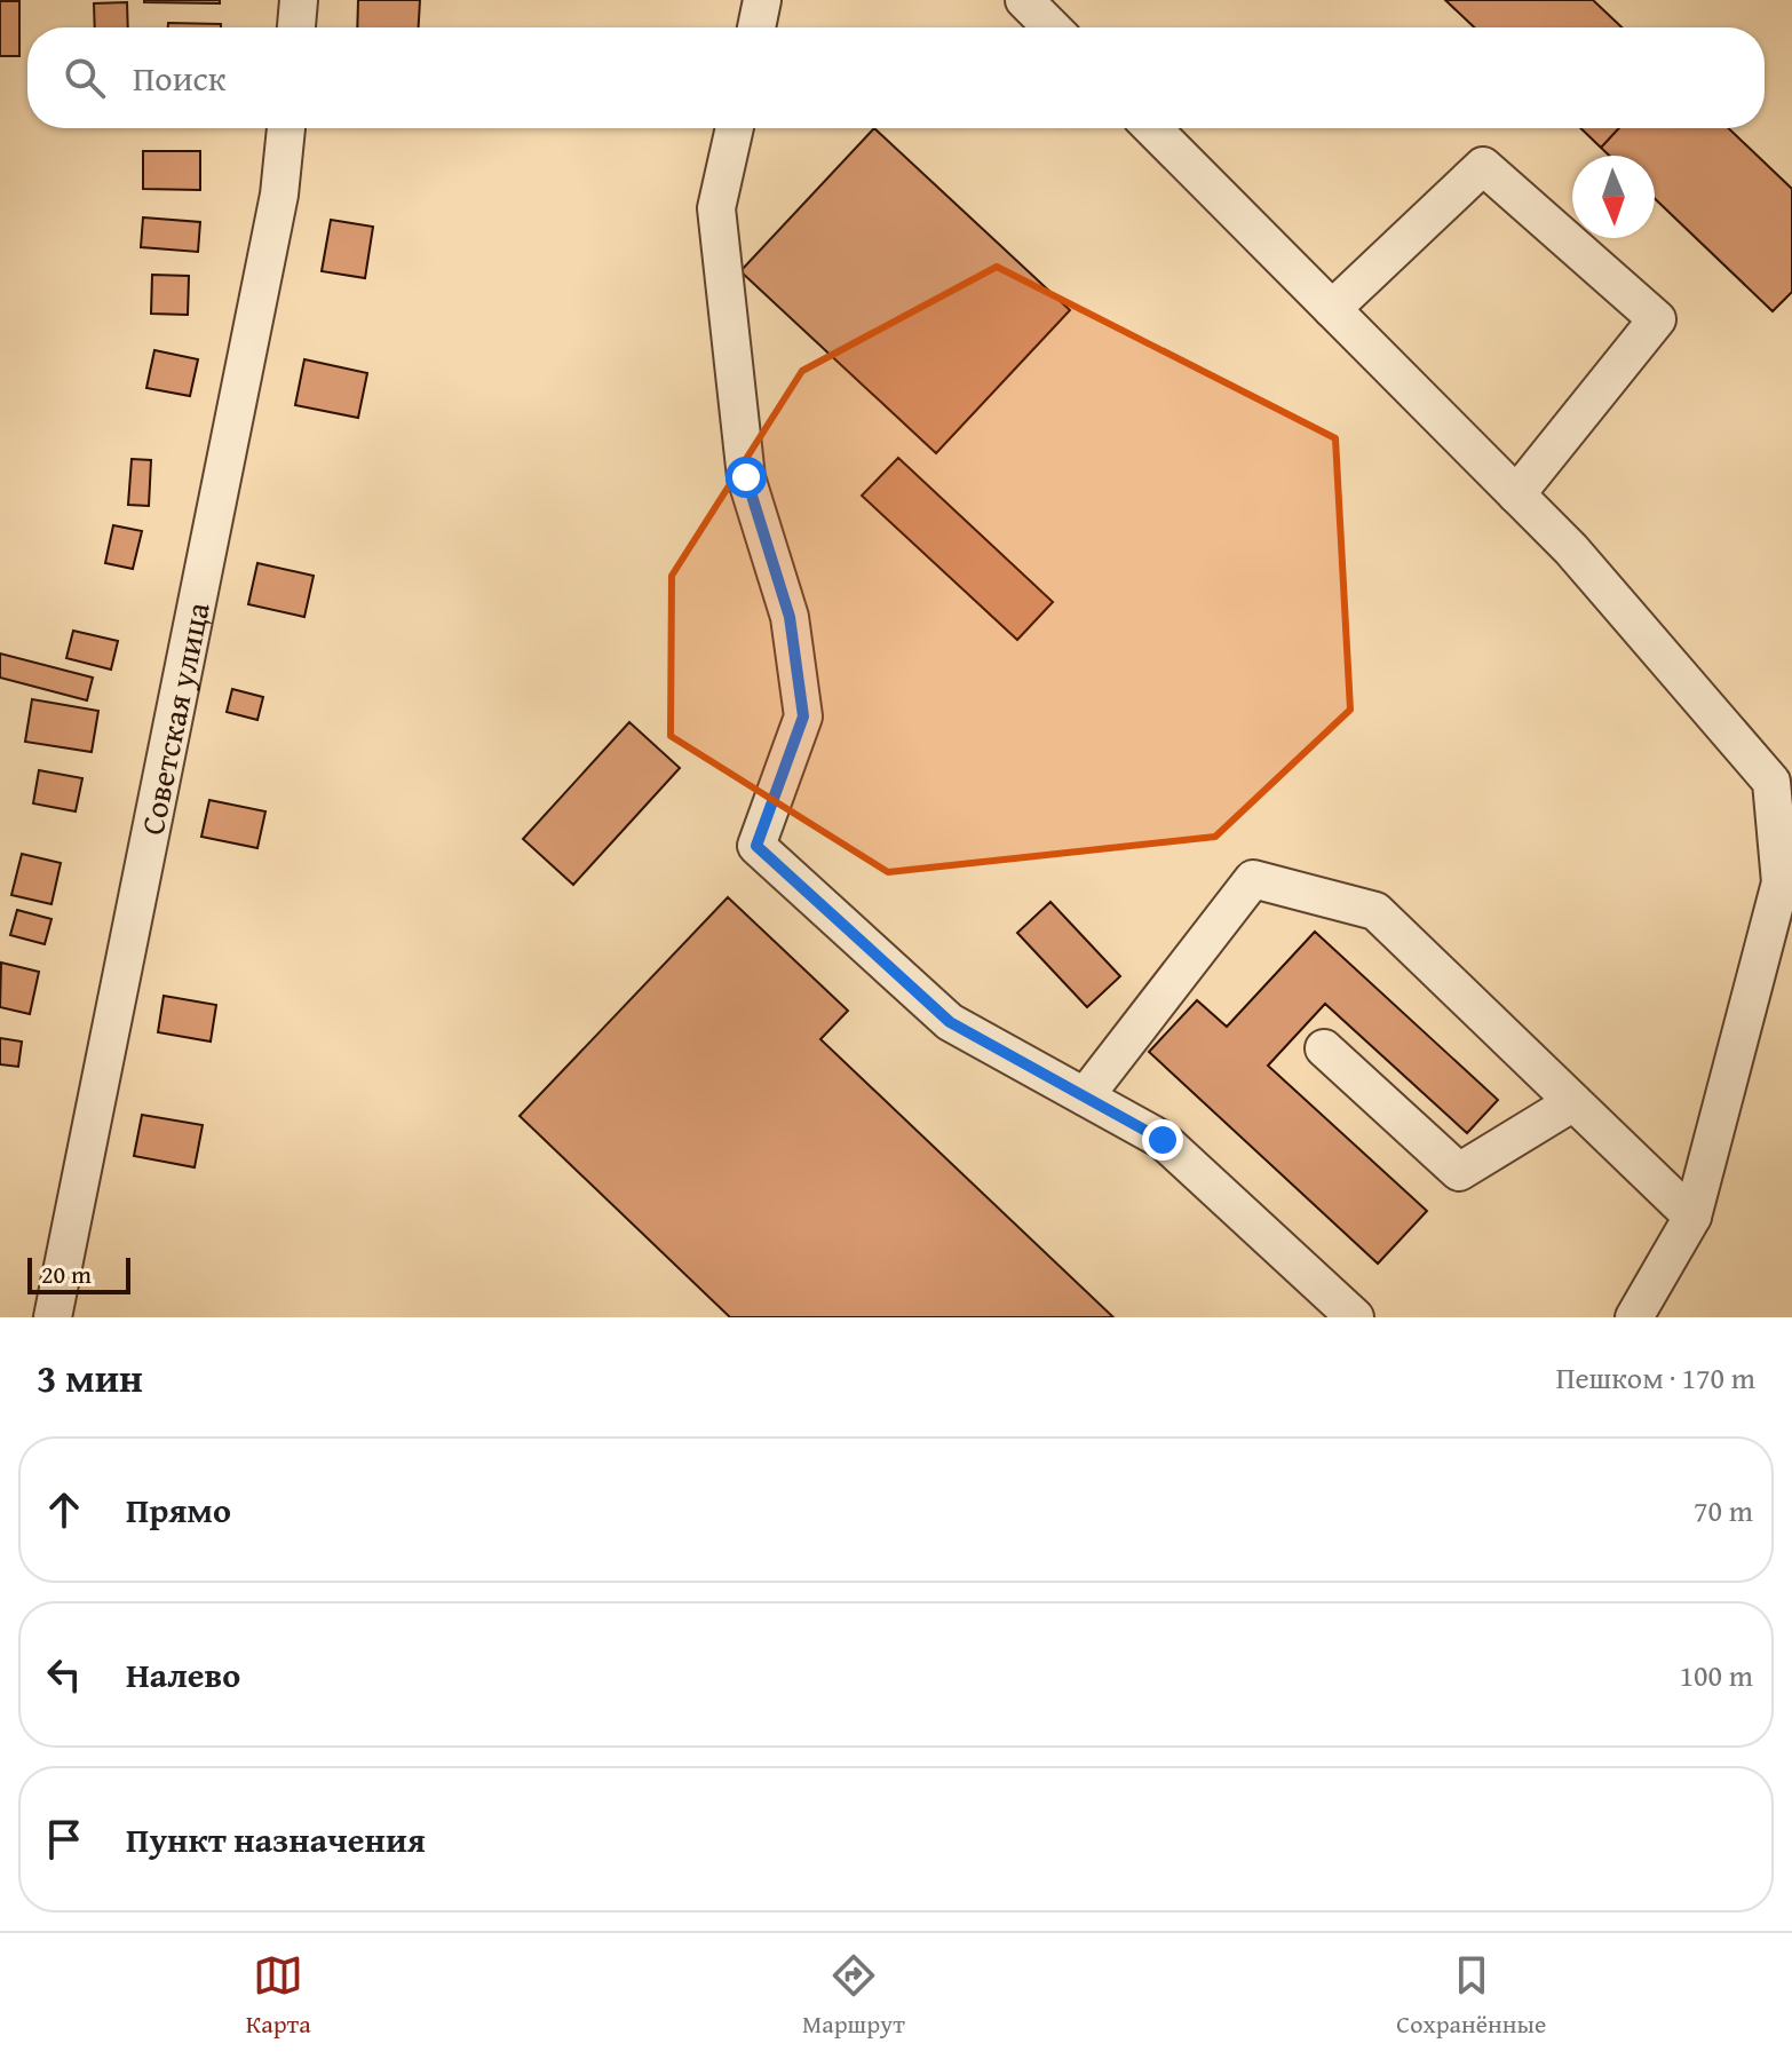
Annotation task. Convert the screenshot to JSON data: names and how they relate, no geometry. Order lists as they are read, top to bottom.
{
  "streets": {
    "street": ["Советская улица"]
  },
  "scale_bar": "20 m",
  "north": "bottom",
  "page": {
    "search": "Поиск",
    "scale": "20 m",
    "heading": ["3 мин", "Пешком · 170 m"],
    "list": [
      ["Прямо", "70 m"],
      ["Налево", "100 m"],
      "Пункт назначения"
    ],
    "nav": ["Карта", "Маршрут", "Сохранённые"]
  }
}
